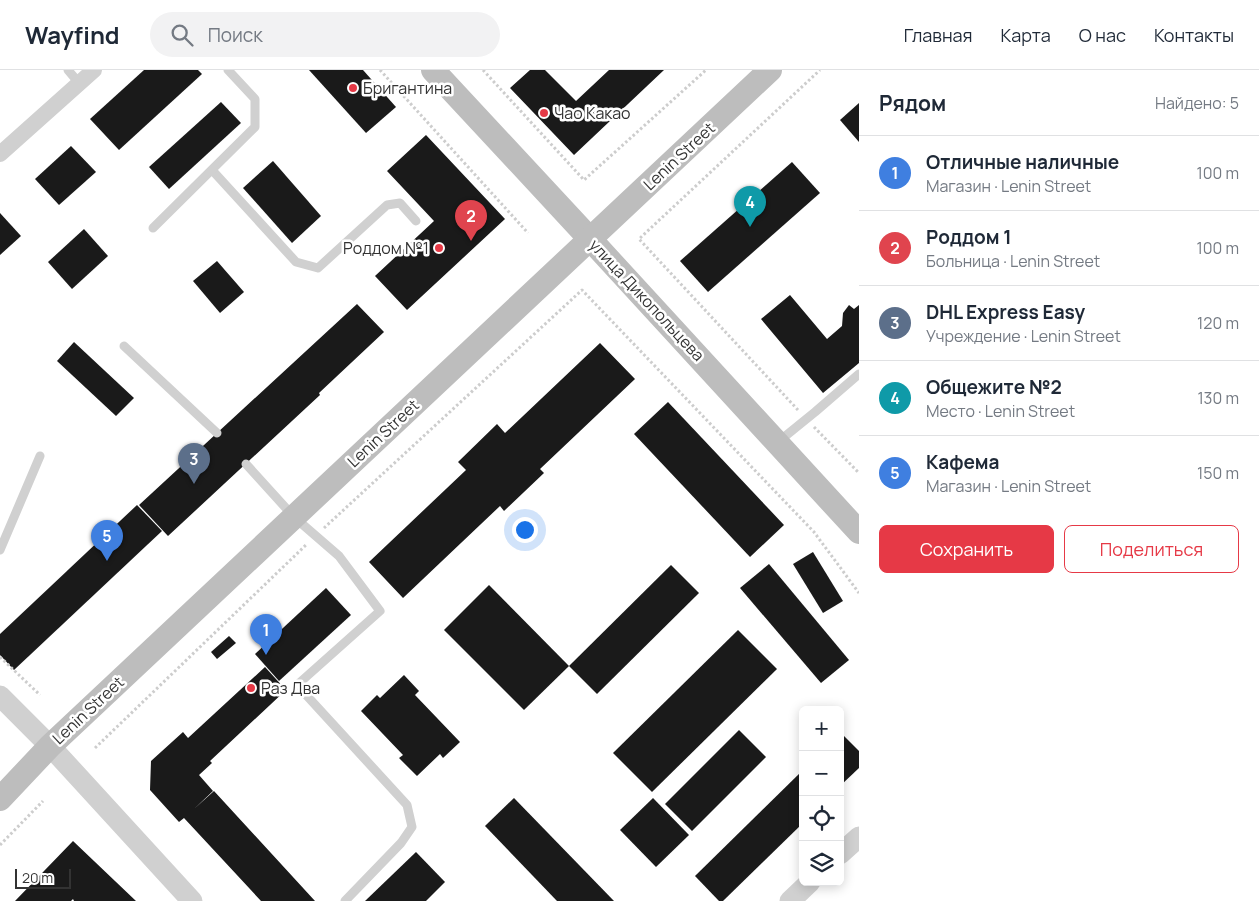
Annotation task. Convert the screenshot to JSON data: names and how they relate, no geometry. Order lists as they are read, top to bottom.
{
  "streets": {
    "main road": ["Lenin Street", "улица Дикопольцева"]
  },
  "crossings": [
    ["Lenin Street", "улица Дикопольцева"]
  ],
  "places": [
    "Бригантина",
    "Чао Какао",
    "Роддом №1",
    "Раз Два"
  ],
  "scale_bar": "20 m",
  "page": {
    "header": "Wayfind",
    "search": "Поиск",
    "nav": [
      "Главная",
      "Карта",
      "О нас",
      "Контакты"
    ],
    "heading": ["Рядом", "Найдено: 5"],
    "list": [
      {
        "mark": "1",
        "name": "Отличные наличные",
        "note": "Магазин · Lenin Street",
        "value": "100 m"
      },
      {
        "mark": "2",
        "name": "Роддом 1",
        "note": "Больница · Lenin Street",
        "value": "100 m"
      },
      {
        "mark": "3",
        "name": "DHL Express Easy",
        "note": "Учреждение · Lenin Street",
        "value": "120 m"
      },
      {
        "mark": "4",
        "name": "Общежите №2",
        "note": "Место · Lenin Street",
        "value": "130 m"
      },
      {
        "mark": "5",
        "name": "Кафема",
        "note": "Магазин · Lenin Street",
        "value": "150 m"
      }
    ],
    "pins": [
      "4",
      "2",
      "3",
      "5",
      "1"
    ],
    "buttons": ["Сохранить", "Поделиться"],
    "map_buttons": ["+", "−"],
    "scale": "20 m"
  }
}
